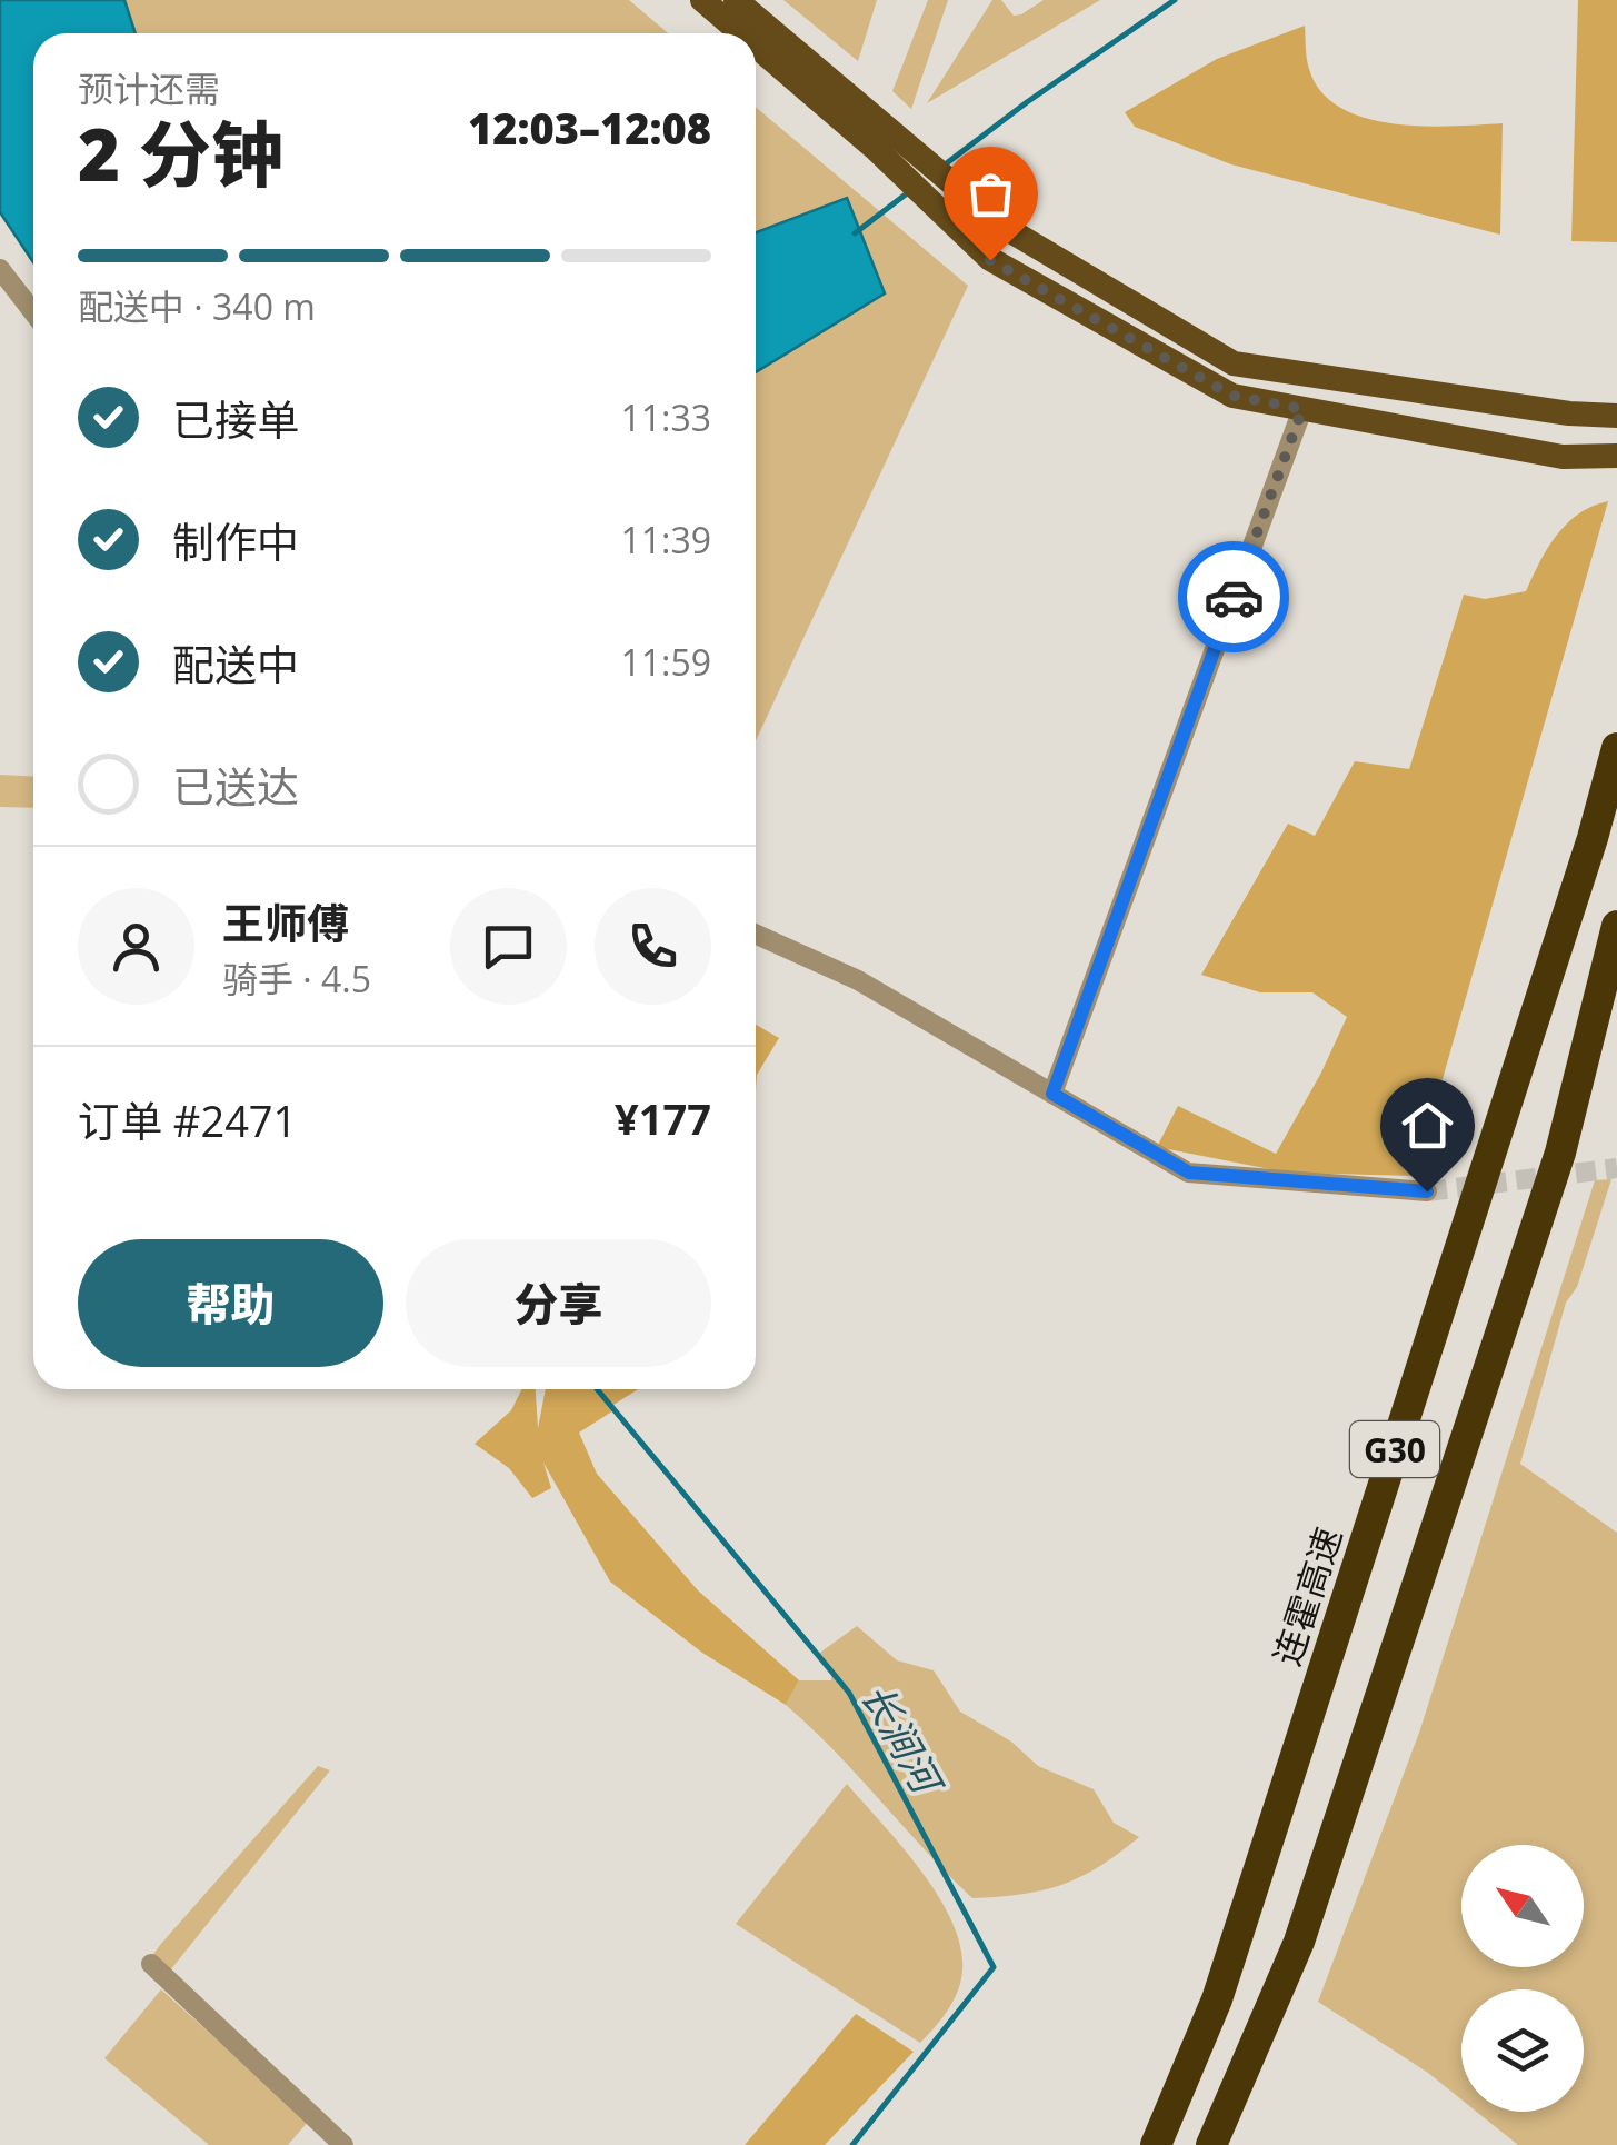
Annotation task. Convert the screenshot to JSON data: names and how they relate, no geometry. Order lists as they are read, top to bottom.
{
  "streets": {
    "highway": ["G30", "连霍高速"]
  },
  "water": ["长涧河"],
  "north": "top left",
  "page": {
    "heading": ["2 分钟", "预计还需", "12:03–12:08"],
    "panel": [
      "王师傅",
      "骑手 · 4.5",
      "订单 #2471",
      "¥177"
    ],
    "bar": "配送中 · 340 m",
    "list": [
      ["已接单", "11:33"],
      ["制作中", "11:39"],
      ["配送中", "11:59"],
      "已送达"
    ],
    "buttons": ["帮助", "分享"]
  }
}
